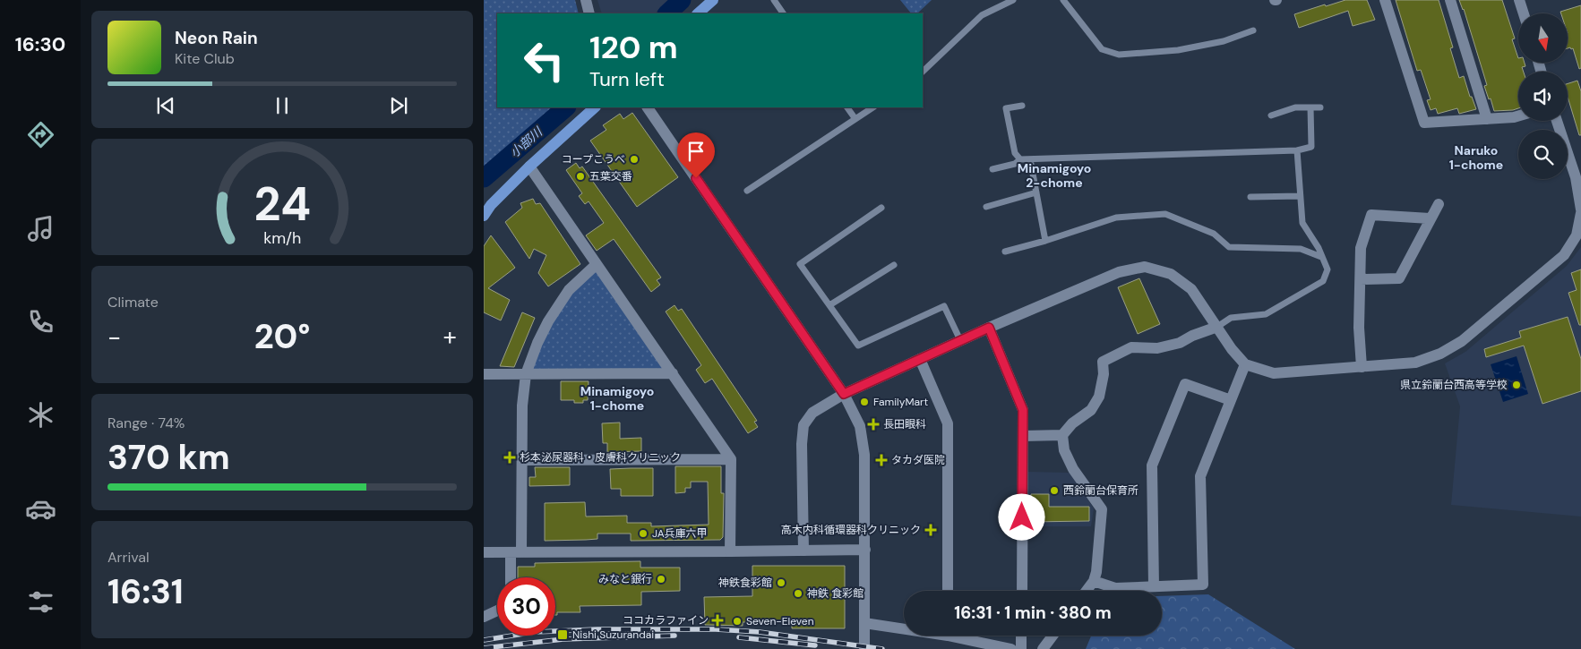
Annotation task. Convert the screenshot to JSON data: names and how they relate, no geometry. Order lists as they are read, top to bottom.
{
  "districts": ["Naruko 1-chome", "Minamigoyo 2-chome", "Minamigoyo 1-chome"],
  "water": ["小部川"],
  "places": {
    "other": [
      "コープこうべ",
      "五葉交番",
      "県立鈴蘭台西高等学校",
      "FamilyMart",
      "西鈴蘭台保育所",
      "JA兵庫六甲",
      "みなと銀行",
      "神鉄食彩館",
      "神鉄 食彩館",
      "Seven-Eleven"
    ],
    "health": [
      "長田眼科",
      "杉本泌尿器科・皮膚科クリニック",
      "タカダ医院",
      "高木内科循環器科クリニック",
      "ココカラファイン"
    ],
    "transit": ["Nishi Suzurandai"]
  },
  "north": "bottom",
  "page": {
    "tabs": "16:30",
    "turn": ["120 m", "Turn left"],
    "song": ["Neon Rain", "Kite Club"],
    "tile": [
      "Climate",
      ["Range · 74%", "370 km"],
      ["Arrival", "16:31"]
    ],
    "heat": ["−", "20°", "+"],
    "limit": "30",
    "trip": "16:31 · 1 min · 380 m",
    "gauge": ["24", "km/h"]
  }
}
